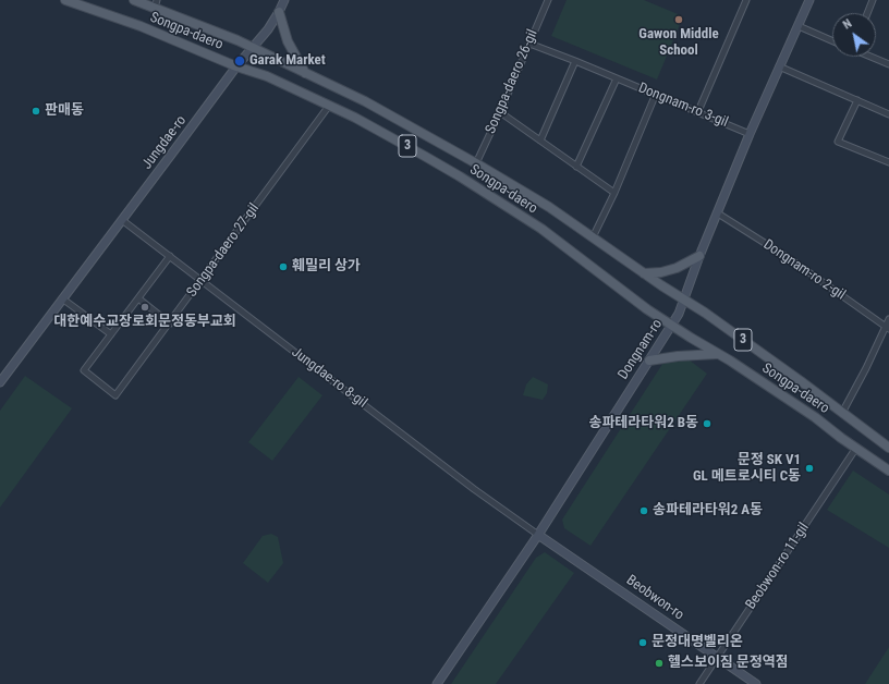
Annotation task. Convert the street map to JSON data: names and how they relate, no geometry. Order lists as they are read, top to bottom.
{
  "streets": {
    "main road": [
      "Songpa-daero",
      "Jungdae-ro",
      "3",
      "Dongnam-ro",
      "Beobwon-ro"
    ],
    "street": [
      "Songpa-daero 26-gil",
      "Dongnam-ro 3-gil",
      "Songpa-daero 27-gil",
      "Dongnam-ro 2-gil",
      "Jungdae-ro 8-gil",
      "Beobwon-ro 11-gil"
    ]
  },
  "crossings": [
    ["Songpa-daero", "Songpa-daero 26-gil"],
    ["Songpa-daero", "Jungdae-ro"],
    ["Songpa-daero", "Songpa-daero 27-gil"],
    ["Songpa-daero", "Dongnam-ro"],
    ["Songpa-daero", "Beobwon-ro 11-gil"],
    ["Songpa-daero 26-gil", "Dongnam-ro 3-gil"],
    ["Dongnam-ro 3-gil", "Dongnam-ro"],
    ["Jungdae-ro", "Jungdae-ro 8-gil"],
    ["Songpa-daero 27-gil", "Jungdae-ro 8-gil"],
    ["Dongnam-ro 2-gil", "Dongnam-ro"],
    ["Dongnam-ro", "Jungdae-ro 8-gil"],
    ["Dongnam-ro", "Beobwon-ro"],
    ["Jungdae-ro 8-gil", "Beobwon-ro"],
    ["Beobwon-ro 11-gil", "Beobwon-ro"]
  ],
  "places": [
    "Gawon Middle School",
    "Garak Market",
    "판매동",
    "훼밀리 상가",
    "대한예수교장로회문정동부교회",
    "송파테라타워2 B동",
    "문정 SK V1 GL 메트로시티 C동",
    "송파테라타워2 A동",
    "문정대명벨리온",
    "헬스보이짐 문정역점"
  ],
  "north": "top left"
}
